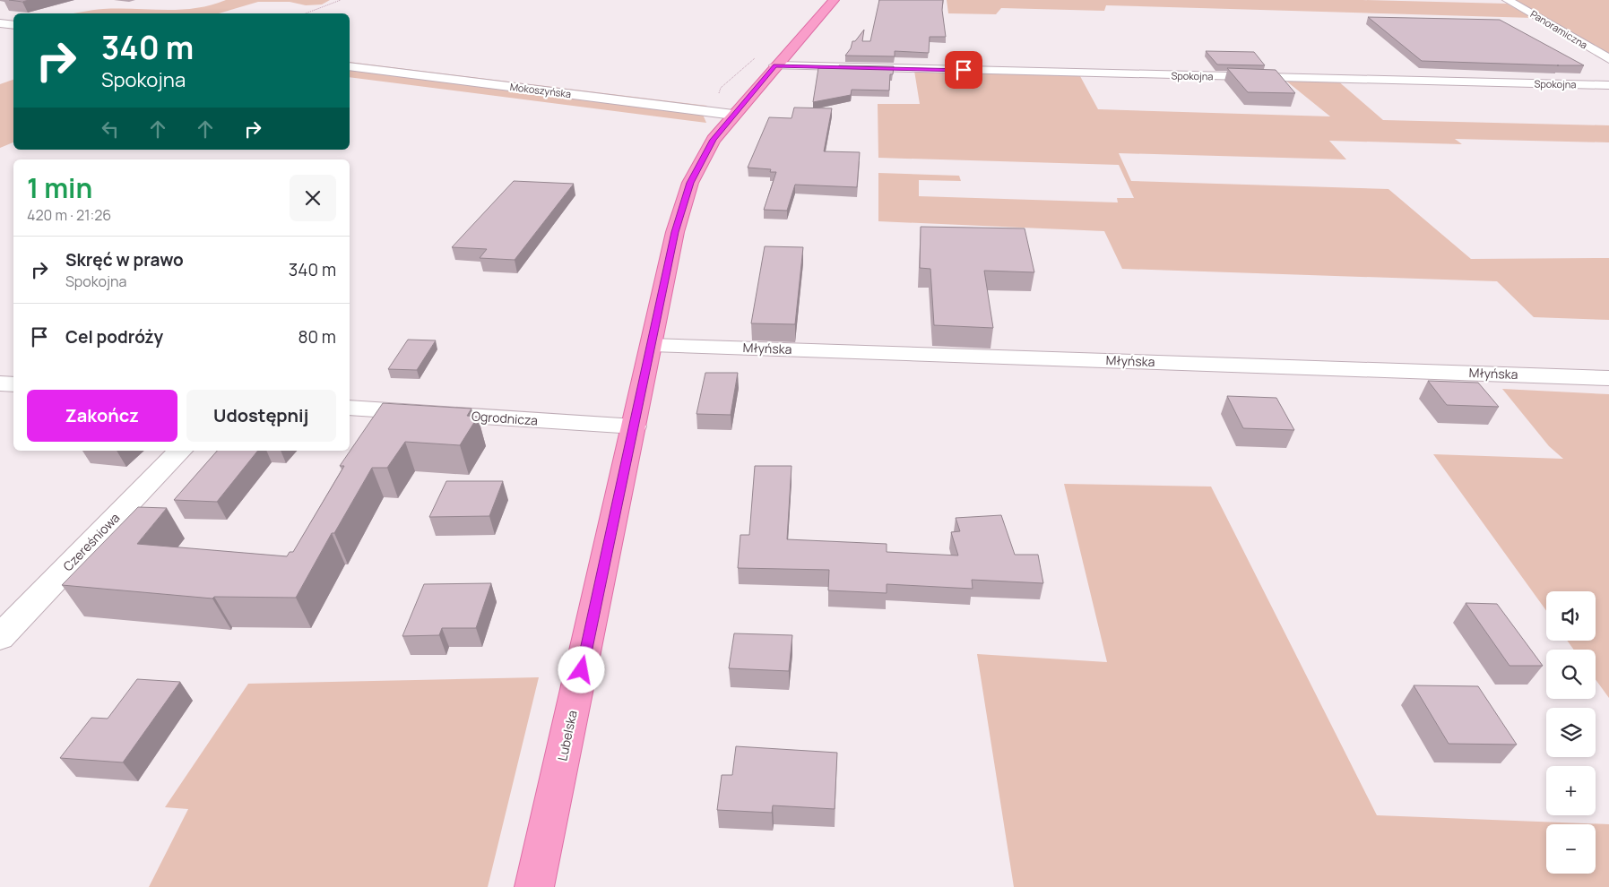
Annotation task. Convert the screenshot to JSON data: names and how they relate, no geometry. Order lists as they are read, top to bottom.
{
  "streets": {
    "main road": ["Lubelska"],
    "street": [
      "Panoramiczna",
      "Spokojna",
      "Mokoszyńska",
      "Młyńska",
      "Ogrodnicza",
      "Czereśniowa"
    ]
  },
  "crossings": [
    ["Spokojna", "Lubelska"],
    ["Mokoszyńska", "Lubelska"],
    ["Młyńska", "Lubelska"],
    ["Ogrodnicza", "Lubelska"]
  ],
  "page": {
    "turn": ["340 m", "Spokojna"],
    "heading": ["1 min", "420 m · 21:26"],
    "list": [
      {
        "name": "Skręć w prawo",
        "note": "Spokojna",
        "value": "340 m"
      },
      {
        "name": "Cel podróży",
        "value": "80 m"
      }
    ],
    "buttons": ["Zakończ", "Udostępnij"],
    "map_buttons": ["+", "−"]
  }
}
